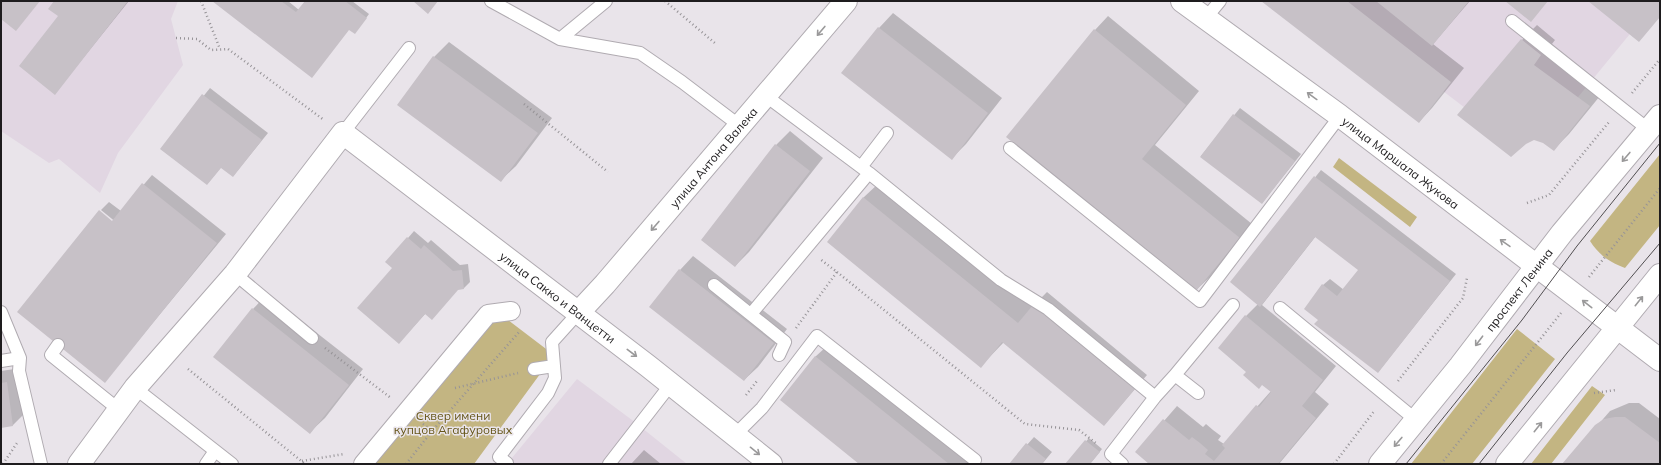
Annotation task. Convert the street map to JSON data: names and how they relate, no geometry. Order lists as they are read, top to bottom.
{
  "streets": {
    "street": [
      "улица Антона Валека",
      "улица Маршала Жукова",
      "проспект Ленина",
      "улица Сакко и Ванцетти"
    ]
  },
  "crossings": [
    ["улица Антона Валека", "улица Сакко и Ванцетти"],
    ["улица Маршала Жукова", "проспект Ленина"]
  ],
  "one_way": ["улица Антона Валека", "улица Маршала Жукова"],
  "parks": ["Сквер имени купцов Агафуровых"]
}
